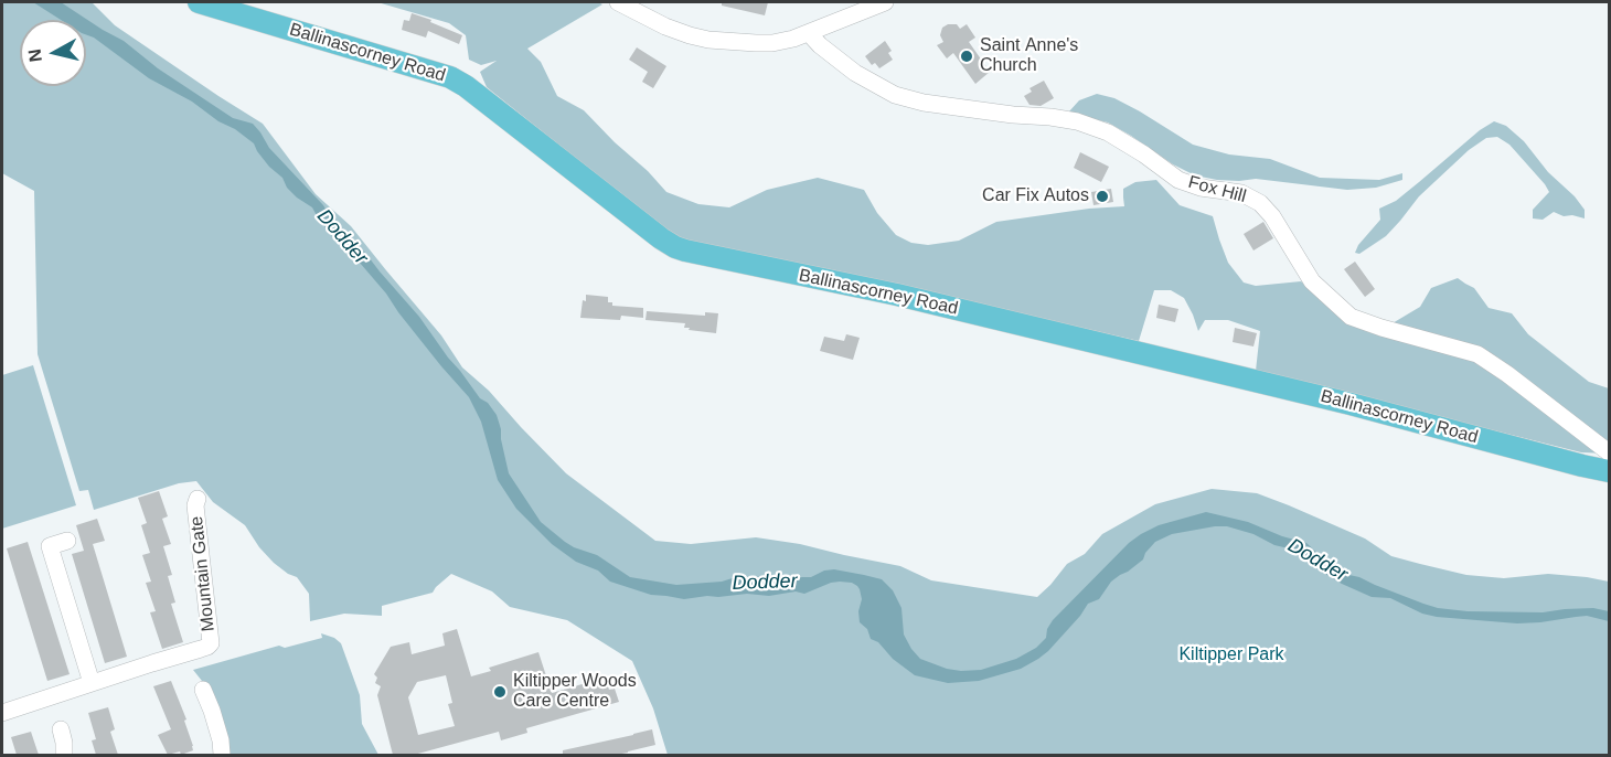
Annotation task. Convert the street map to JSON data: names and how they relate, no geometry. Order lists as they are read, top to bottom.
{
  "streets": {
    "main road": ["Ballinascorney Road"],
    "street": ["Fox Hill", "Mountain Gate"]
  },
  "water": ["Dodder"],
  "parks": ["Kiltipper Park"],
  "places": ["Saint Anne's Church", "Car Fix Autos", "Kiltipper Woods Care Centre"],
  "north": "left"
}
